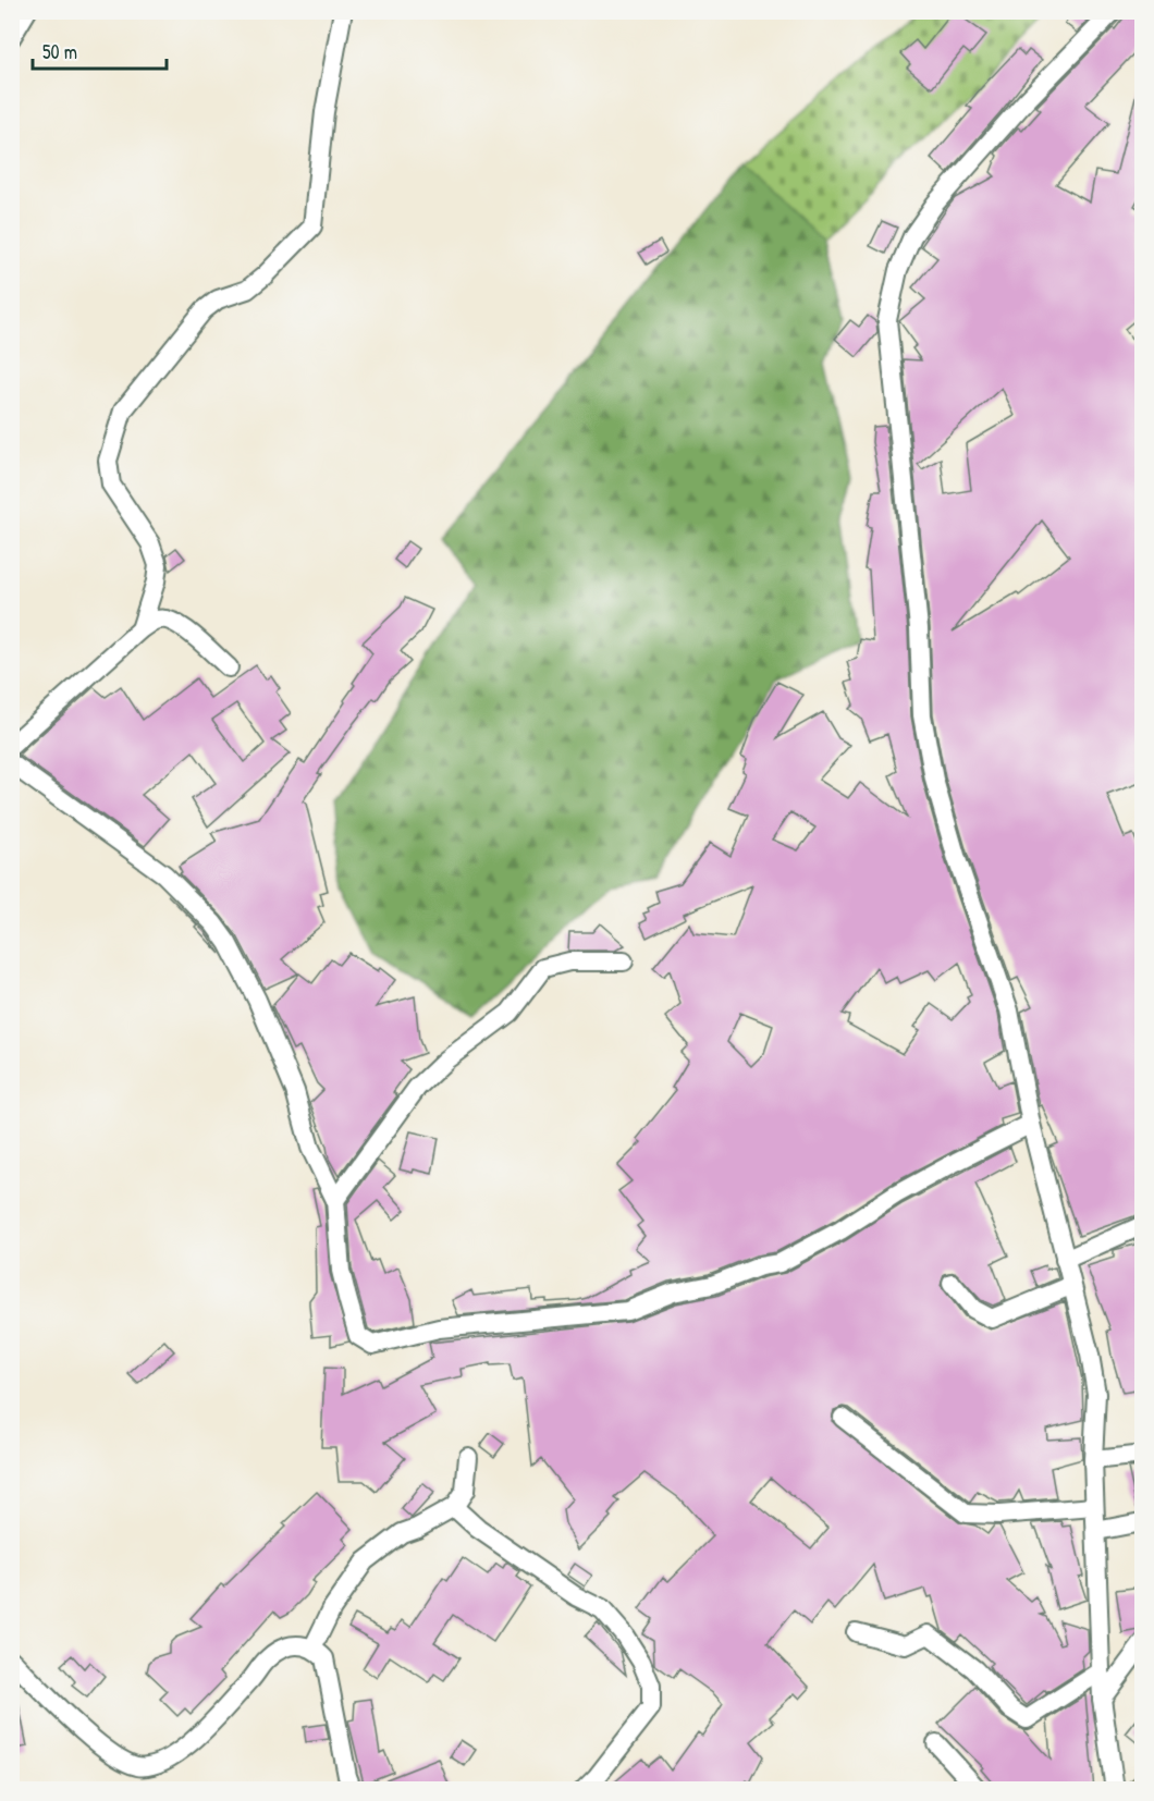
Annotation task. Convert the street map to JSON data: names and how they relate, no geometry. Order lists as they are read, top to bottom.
{
  "scale_bar": "50 m"
}
